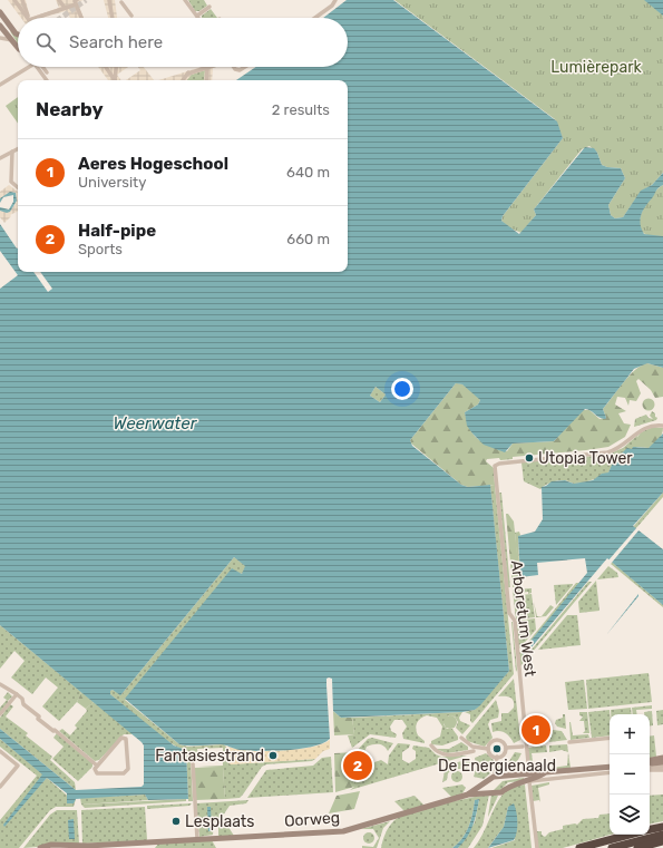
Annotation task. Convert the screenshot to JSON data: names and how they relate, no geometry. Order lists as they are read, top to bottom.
{
  "streets": {
    "street": ["Arboretum West", "Oorweg"]
  },
  "crossings": [
    ["Arboretum West", "Oorweg"]
  ],
  "water": ["Weerwater"],
  "parks": ["Lumièrepark"],
  "places": [
    "Utopia Tower",
    "De Energienaald",
    "Fantasiestrand",
    "Lesplaats"
  ],
  "page": {
    "search": "Search here",
    "heading": ["Nearby", "2 results"],
    "list": [
      {
        "mark": "1",
        "name": "Aeres Hogeschool",
        "note": "University",
        "value": "640 m"
      },
      {
        "mark": "2",
        "name": "Half-pipe",
        "note": "Sports",
        "value": "660 m"
      }
    ],
    "pins": ["1", "2"],
    "map_buttons": ["+", "−"]
  }
}
